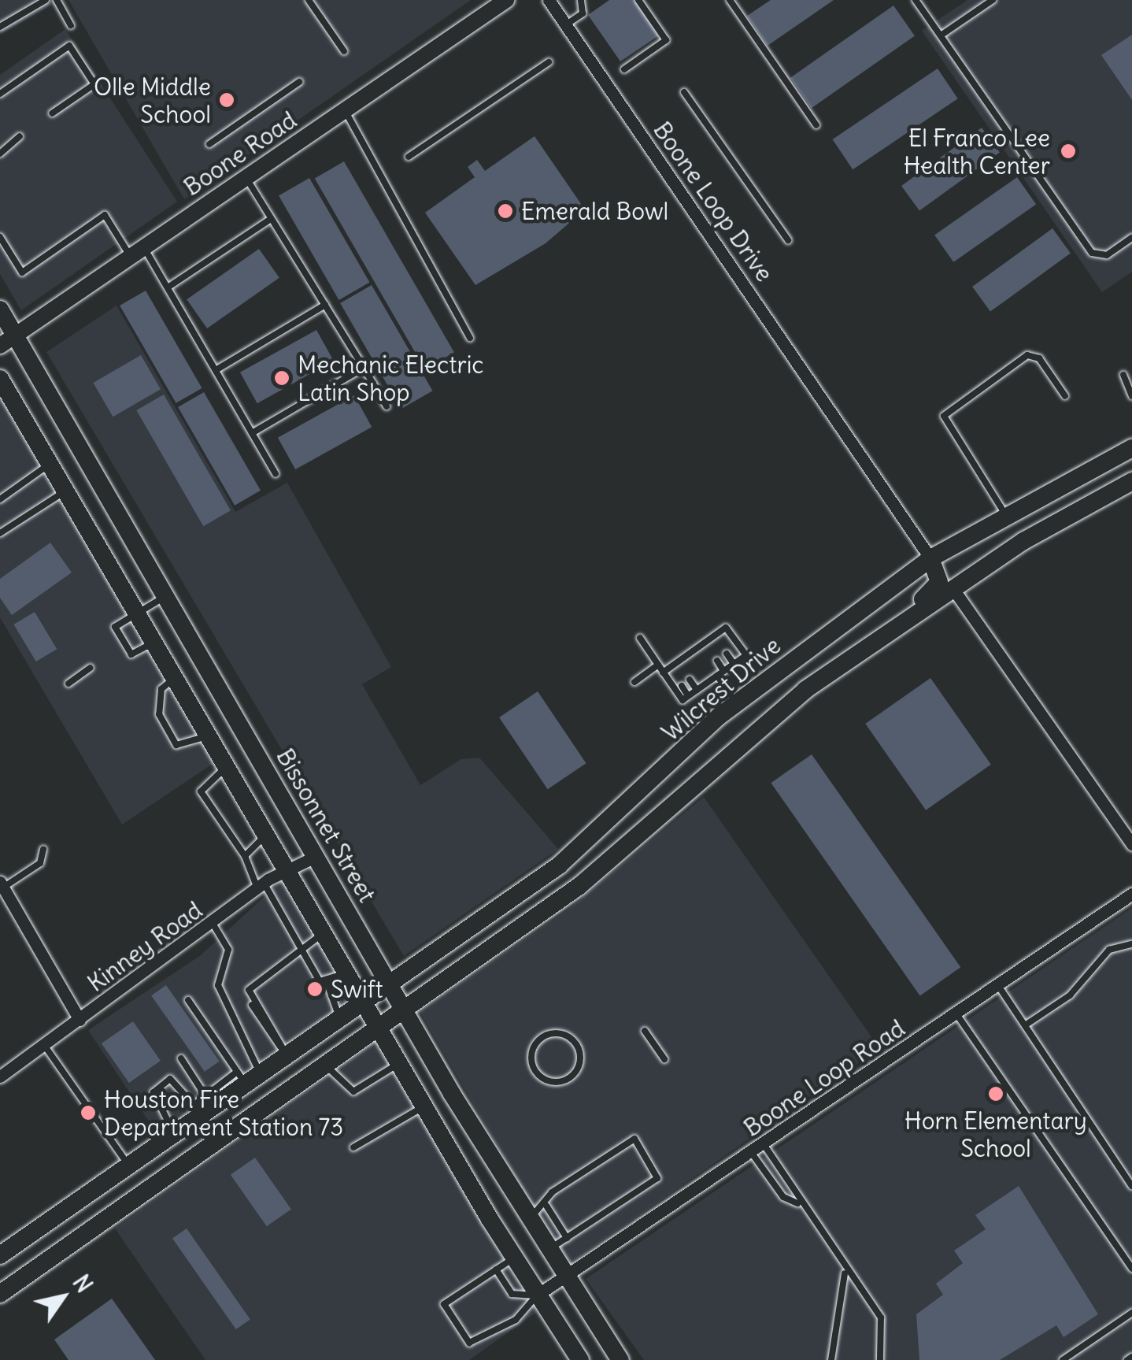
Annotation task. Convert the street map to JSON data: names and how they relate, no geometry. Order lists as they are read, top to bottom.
{
  "streets": {
    "main road": ["Wilcrest Drive", "Bissonnet Street"],
    "street": [
      "Boone Road",
      "Boone Loop Drive",
      "Kinney Road",
      "Boone Loop Road"
    ]
  },
  "crossings": [
    ["Boone Road", "Bissonnet Street"],
    ["Boone Loop Drive", "Wilcrest Drive"],
    ["Wilcrest Drive", "Bissonnet Street"],
    ["Bissonnet Street", "Kinney Road"],
    ["Bissonnet Street", "Boone Loop Road"]
  ],
  "places": [
    "Olle Middle School",
    "El Franco Lee Health Center",
    "Emerald Bowl",
    "Mechanic Electric Latin Shop",
    "Swift",
    "Horn Elementary School",
    "Houston Fire Department Station 73"
  ],
  "north": "top right"
}
